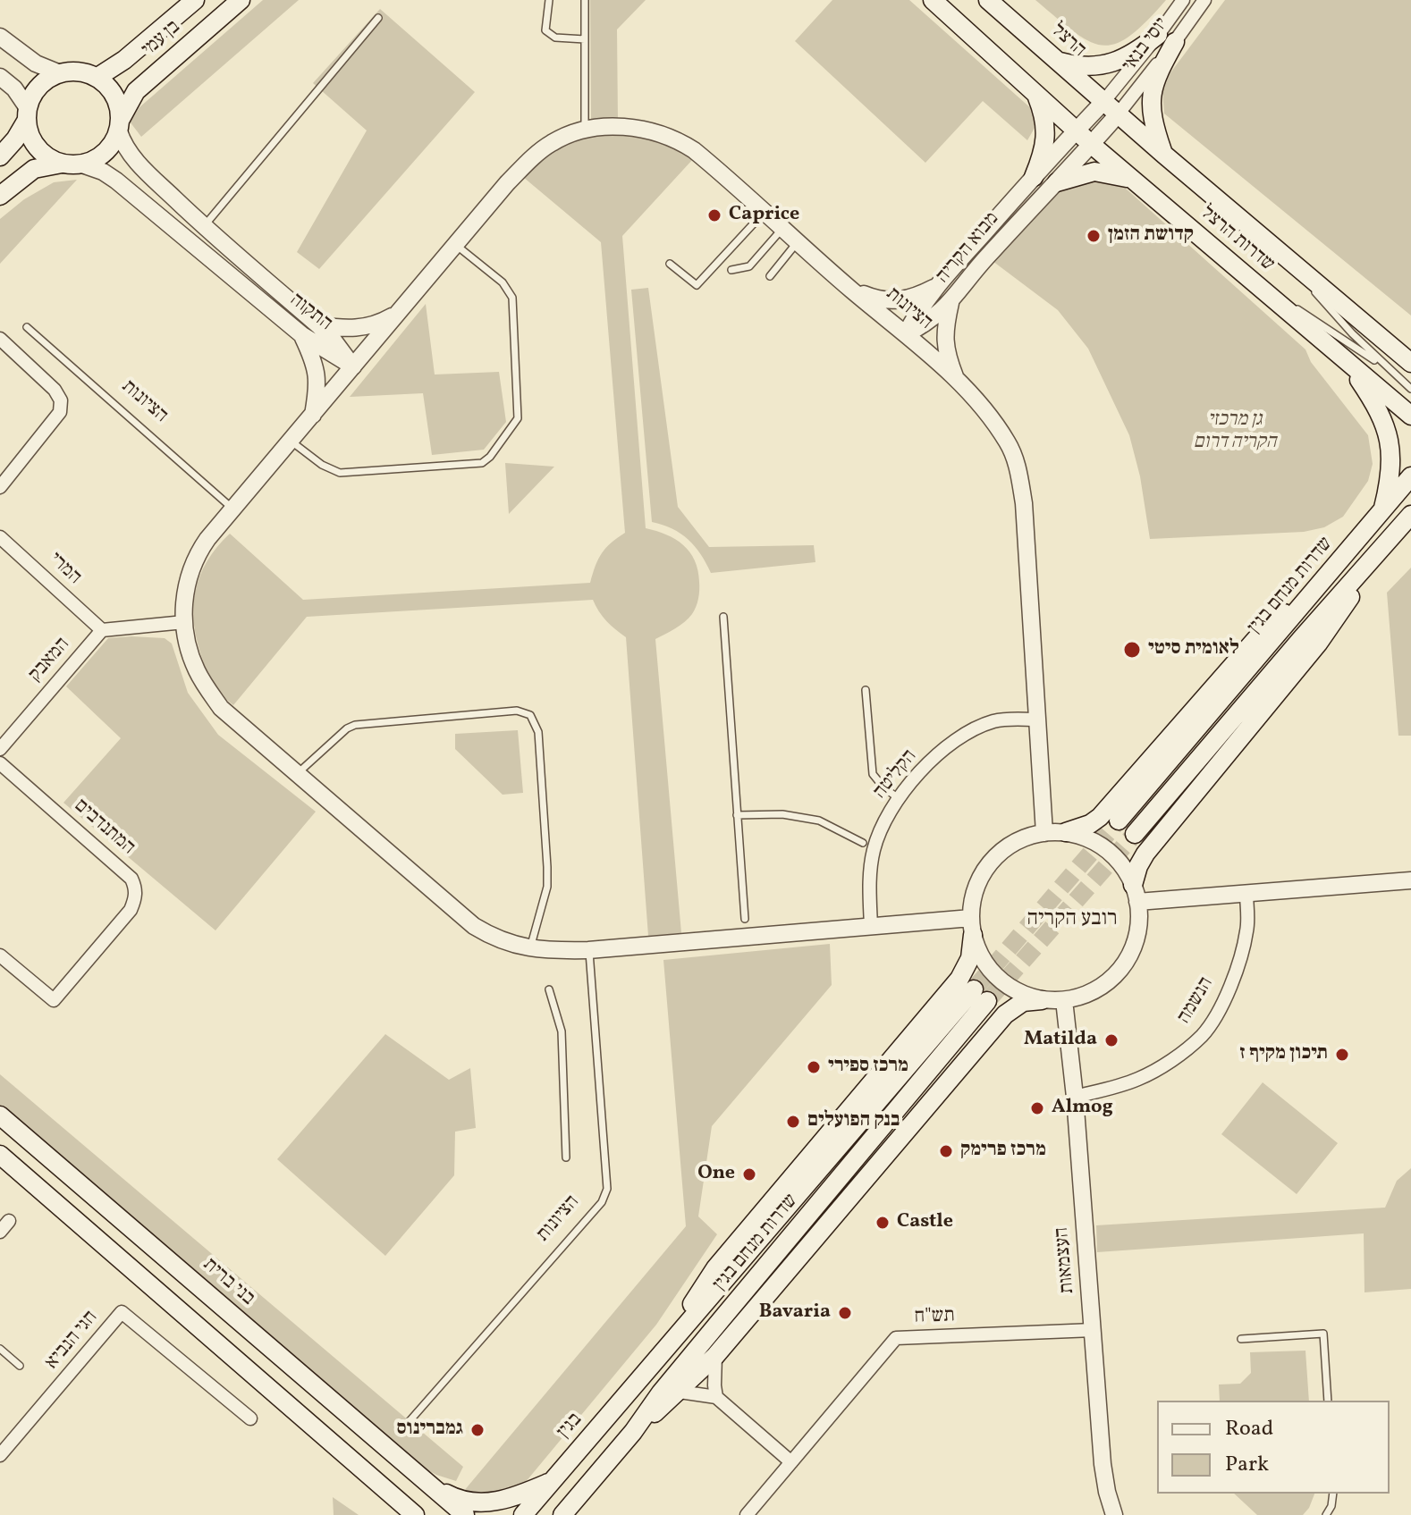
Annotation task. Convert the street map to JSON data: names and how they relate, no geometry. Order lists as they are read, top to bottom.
{
  "streets": {
    "main road": [
      "בן עמי",
      "הרצל",
      "שדרות הרצל",
      "שדרות מנחם בגין",
      "בני ברית",
      "בגין"
    ],
    "street": [
      "יוסי בנאי",
      "מבוא הקריה",
      "הציונות",
      "התקוה",
      "המרי",
      "המאבק",
      "הקליטה",
      "המתנדבים",
      "הנשמה",
      "העצמאות",
      "תש\"ח",
      "חגי הנביא"
    ]
  },
  "crossings": [
    ["בן עמי", "התקוה"],
    ["הרצל", "יוסי בנאי"],
    ["הרצל", "שדרות הרצל"],
    ["הרצל", "מבוא הקריה"],
    ["יוסי בנאי", "שדרות הרצל"],
    ["יוסי בנאי", "מבוא הקריה"],
    ["שדרות הרצל", "מבוא הקריה"],
    ["מבוא הקריה", "הציונות"],
    ["הציונות", "התקוה"],
    ["הציונות", "הקליטה"],
    ["הציונות", "העצמאות"],
    ["המרי", "המאבק"],
    ["שדרות מנחם בגין", "בגין"],
    ["הנשמה", "העצמאות"],
    ["העצמאות", "תש\"ח"]
  ],
  "districts": ["רובע הקריה"],
  "parks": ["גן מרכזי הקריה דרום"],
  "places": [
    "Caprice",
    "קדושת הזמן",
    "לאומית סיטי",
    "Matilda",
    "תיכון מקיף ז",
    "מרכז ספירי",
    "Almog",
    "בנק הפועלים",
    "מרכז פרימק",
    "One",
    "Castle",
    "Bavaria",
    "גמברינוס"
  ],
  "legend": ["Road", "Park"]
}
